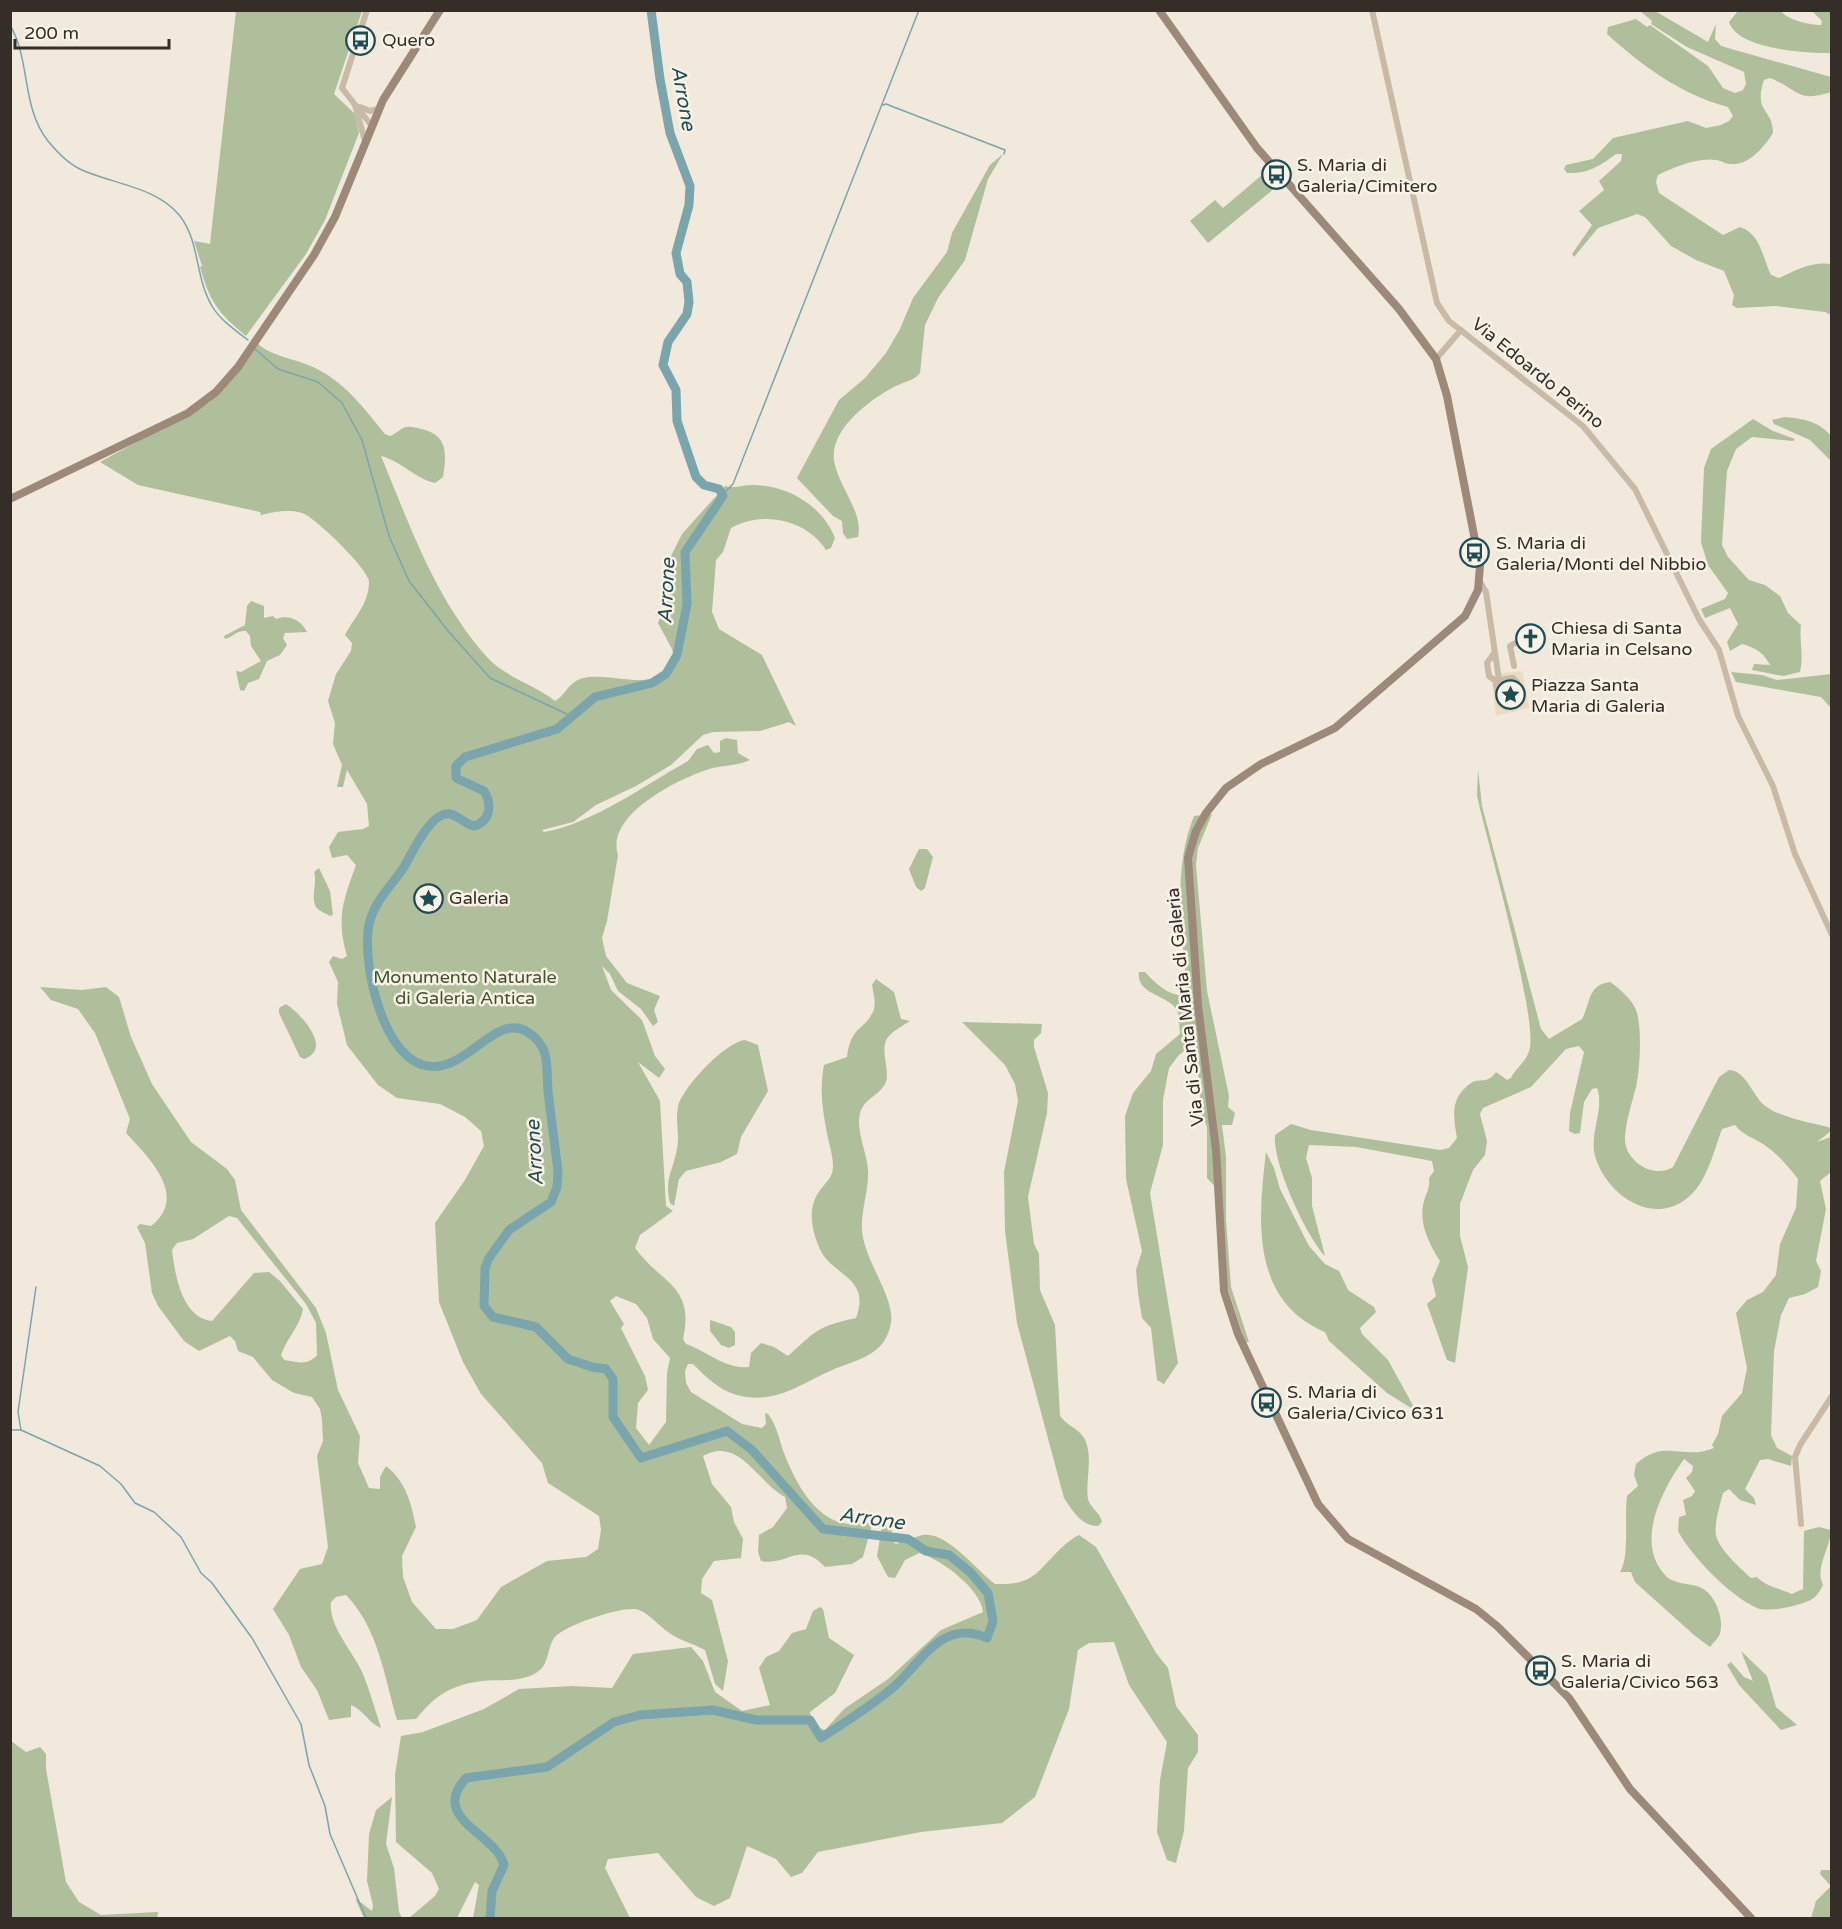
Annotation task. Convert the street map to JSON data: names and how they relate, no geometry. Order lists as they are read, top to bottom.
{
  "streets": {
    "street": ["Via Edoardo Perino", "Via di Santa Maria di Galeria"]
  },
  "water": ["Arrone"],
  "parks": ["Monumento Naturale di Galeria Antica"],
  "places": {
    "bus stop": [
      "Quero",
      "S. Maria di Galeria/Cimitero",
      "S. Maria di Galeria/Monti del Nibbio",
      "S. Maria di Galeria/Civico 631",
      "S. Maria di Galeria/Civico 563"
    ],
    "church": ["Chiesa di Santa Maria in Celsano"],
    "place": ["Piazza Santa Maria di Galeria", "Galeria"]
  },
  "scale_bar": "200 m"
}
